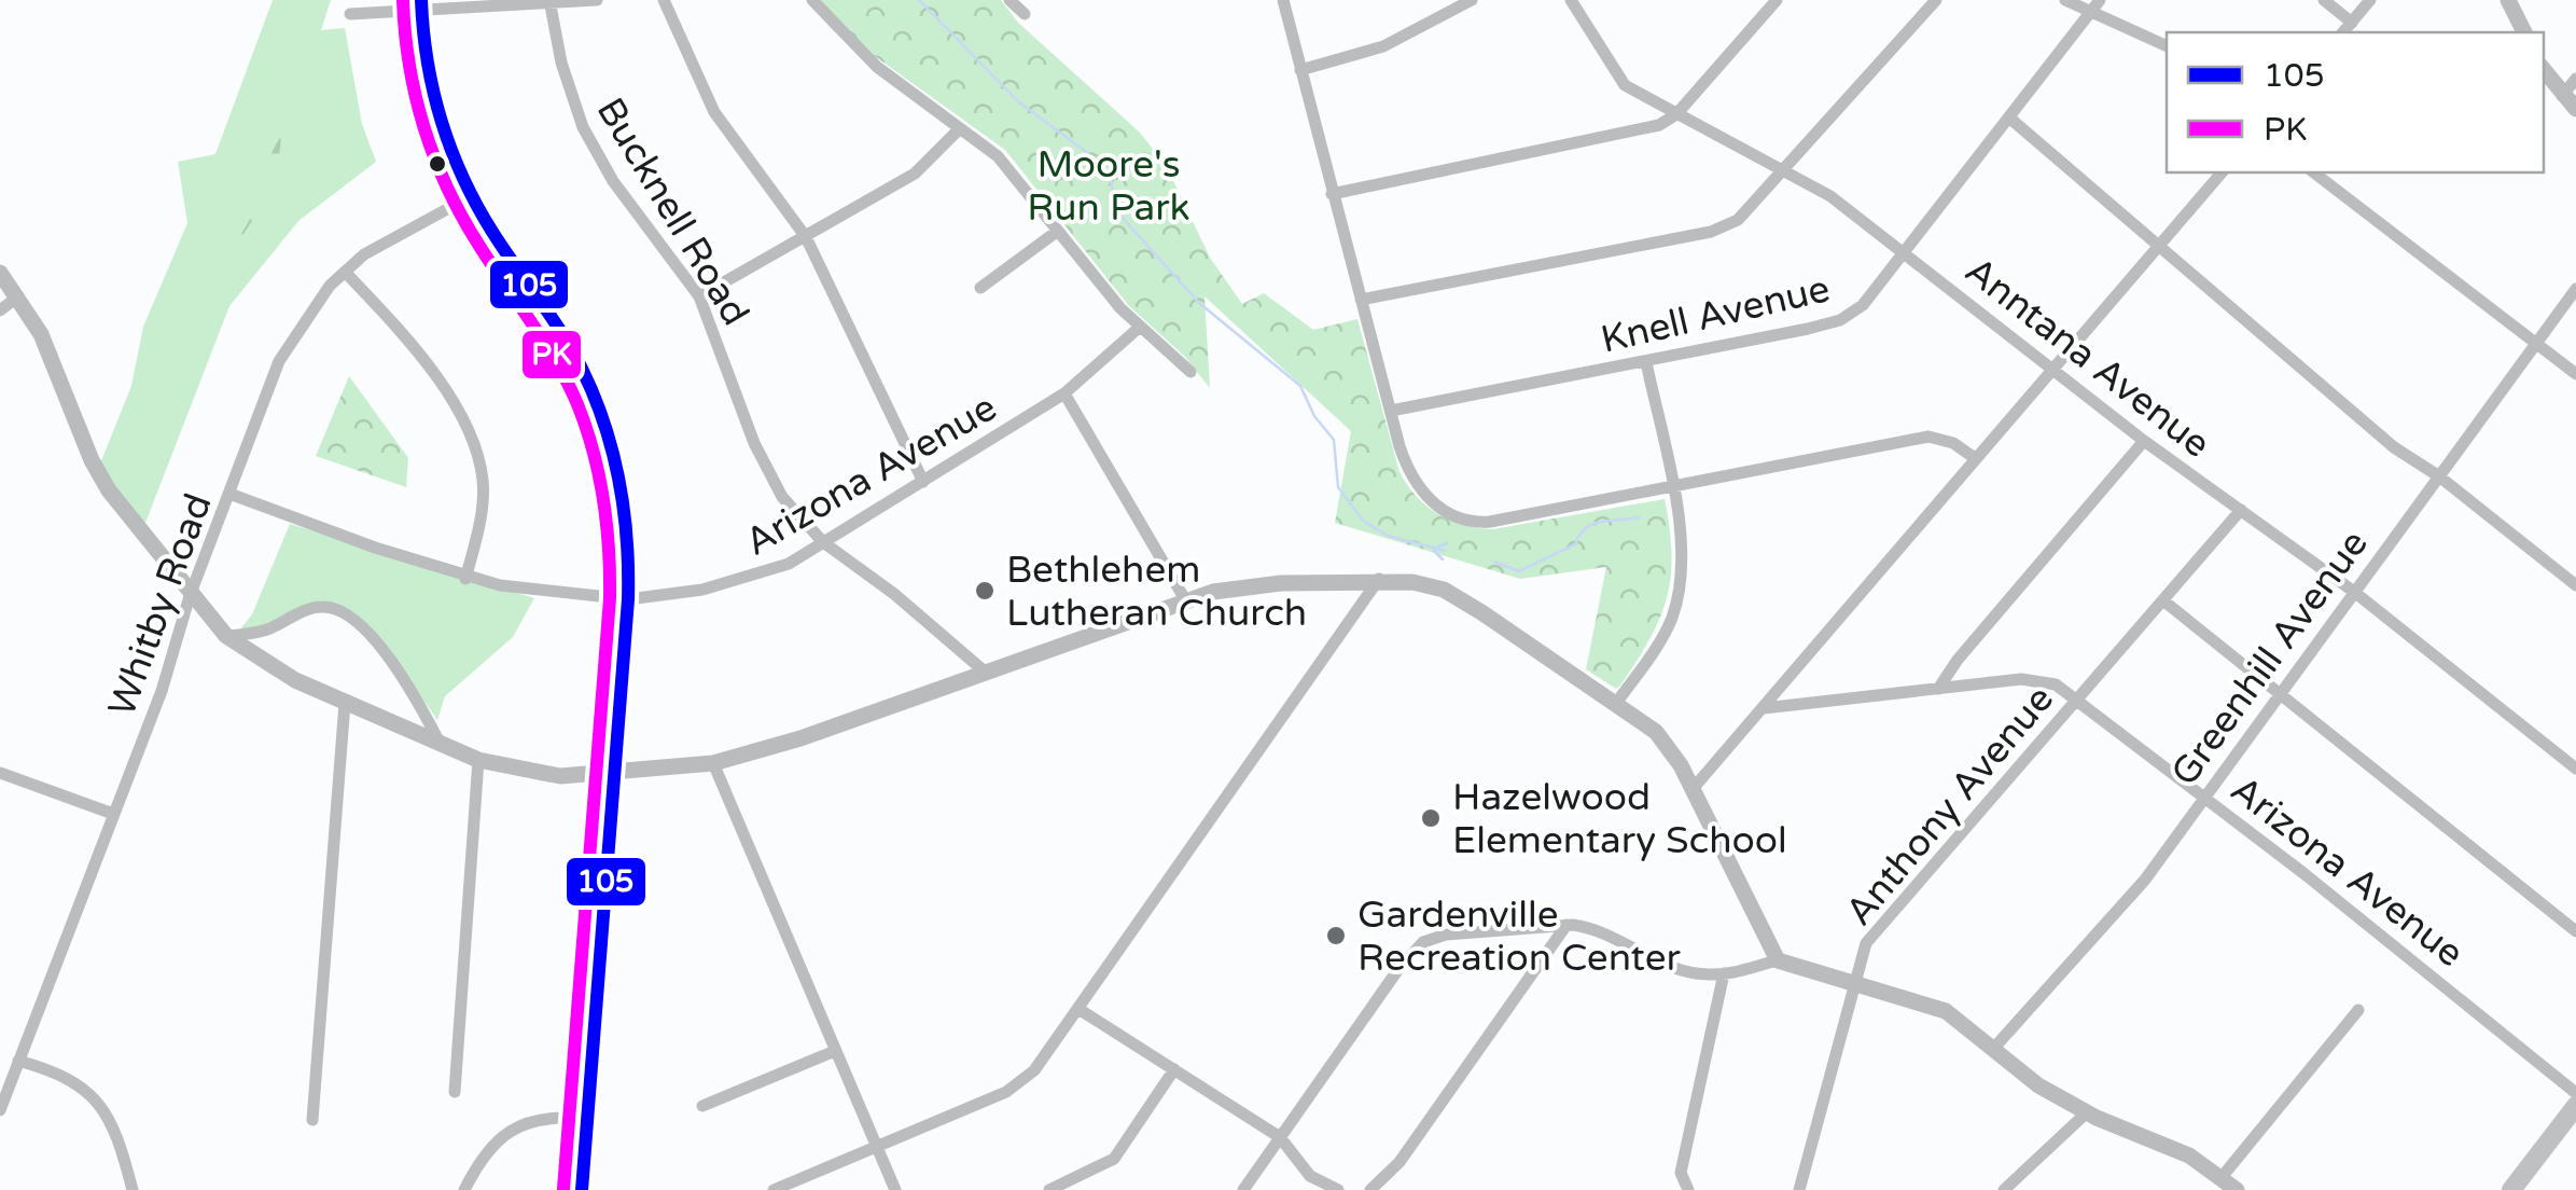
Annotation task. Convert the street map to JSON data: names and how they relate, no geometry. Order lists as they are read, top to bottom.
{
  "streets": {
    "street": [
      "Bucknell Road",
      "Knell Avenue",
      "Anntana Avenue",
      "Arizona Avenue",
      "Whitby Road",
      "Greenhill Avenue",
      "Anthony Avenue"
    ]
  },
  "crossings": [
    ["Bucknell Road", "Arizona Avenue"],
    ["Knell Avenue", "Anntana Avenue"],
    ["Anntana Avenue", "Greenhill Avenue"],
    ["Anntana Avenue", "Anthony Avenue"],
    ["Arizona Avenue", "Whitby Road"],
    ["Arizona Avenue", "Greenhill Avenue"],
    ["Arizona Avenue", "Anthony Avenue"]
  ],
  "parks": ["Moore's Run Park"],
  "places": ["Bethlehem Lutheran Church", "Hazelwood Elementary School", "Gardenville Recreation Center"],
  "lines": ["transit line 105", "transit line PK"],
  "legend": ["105", "PK"]
}
